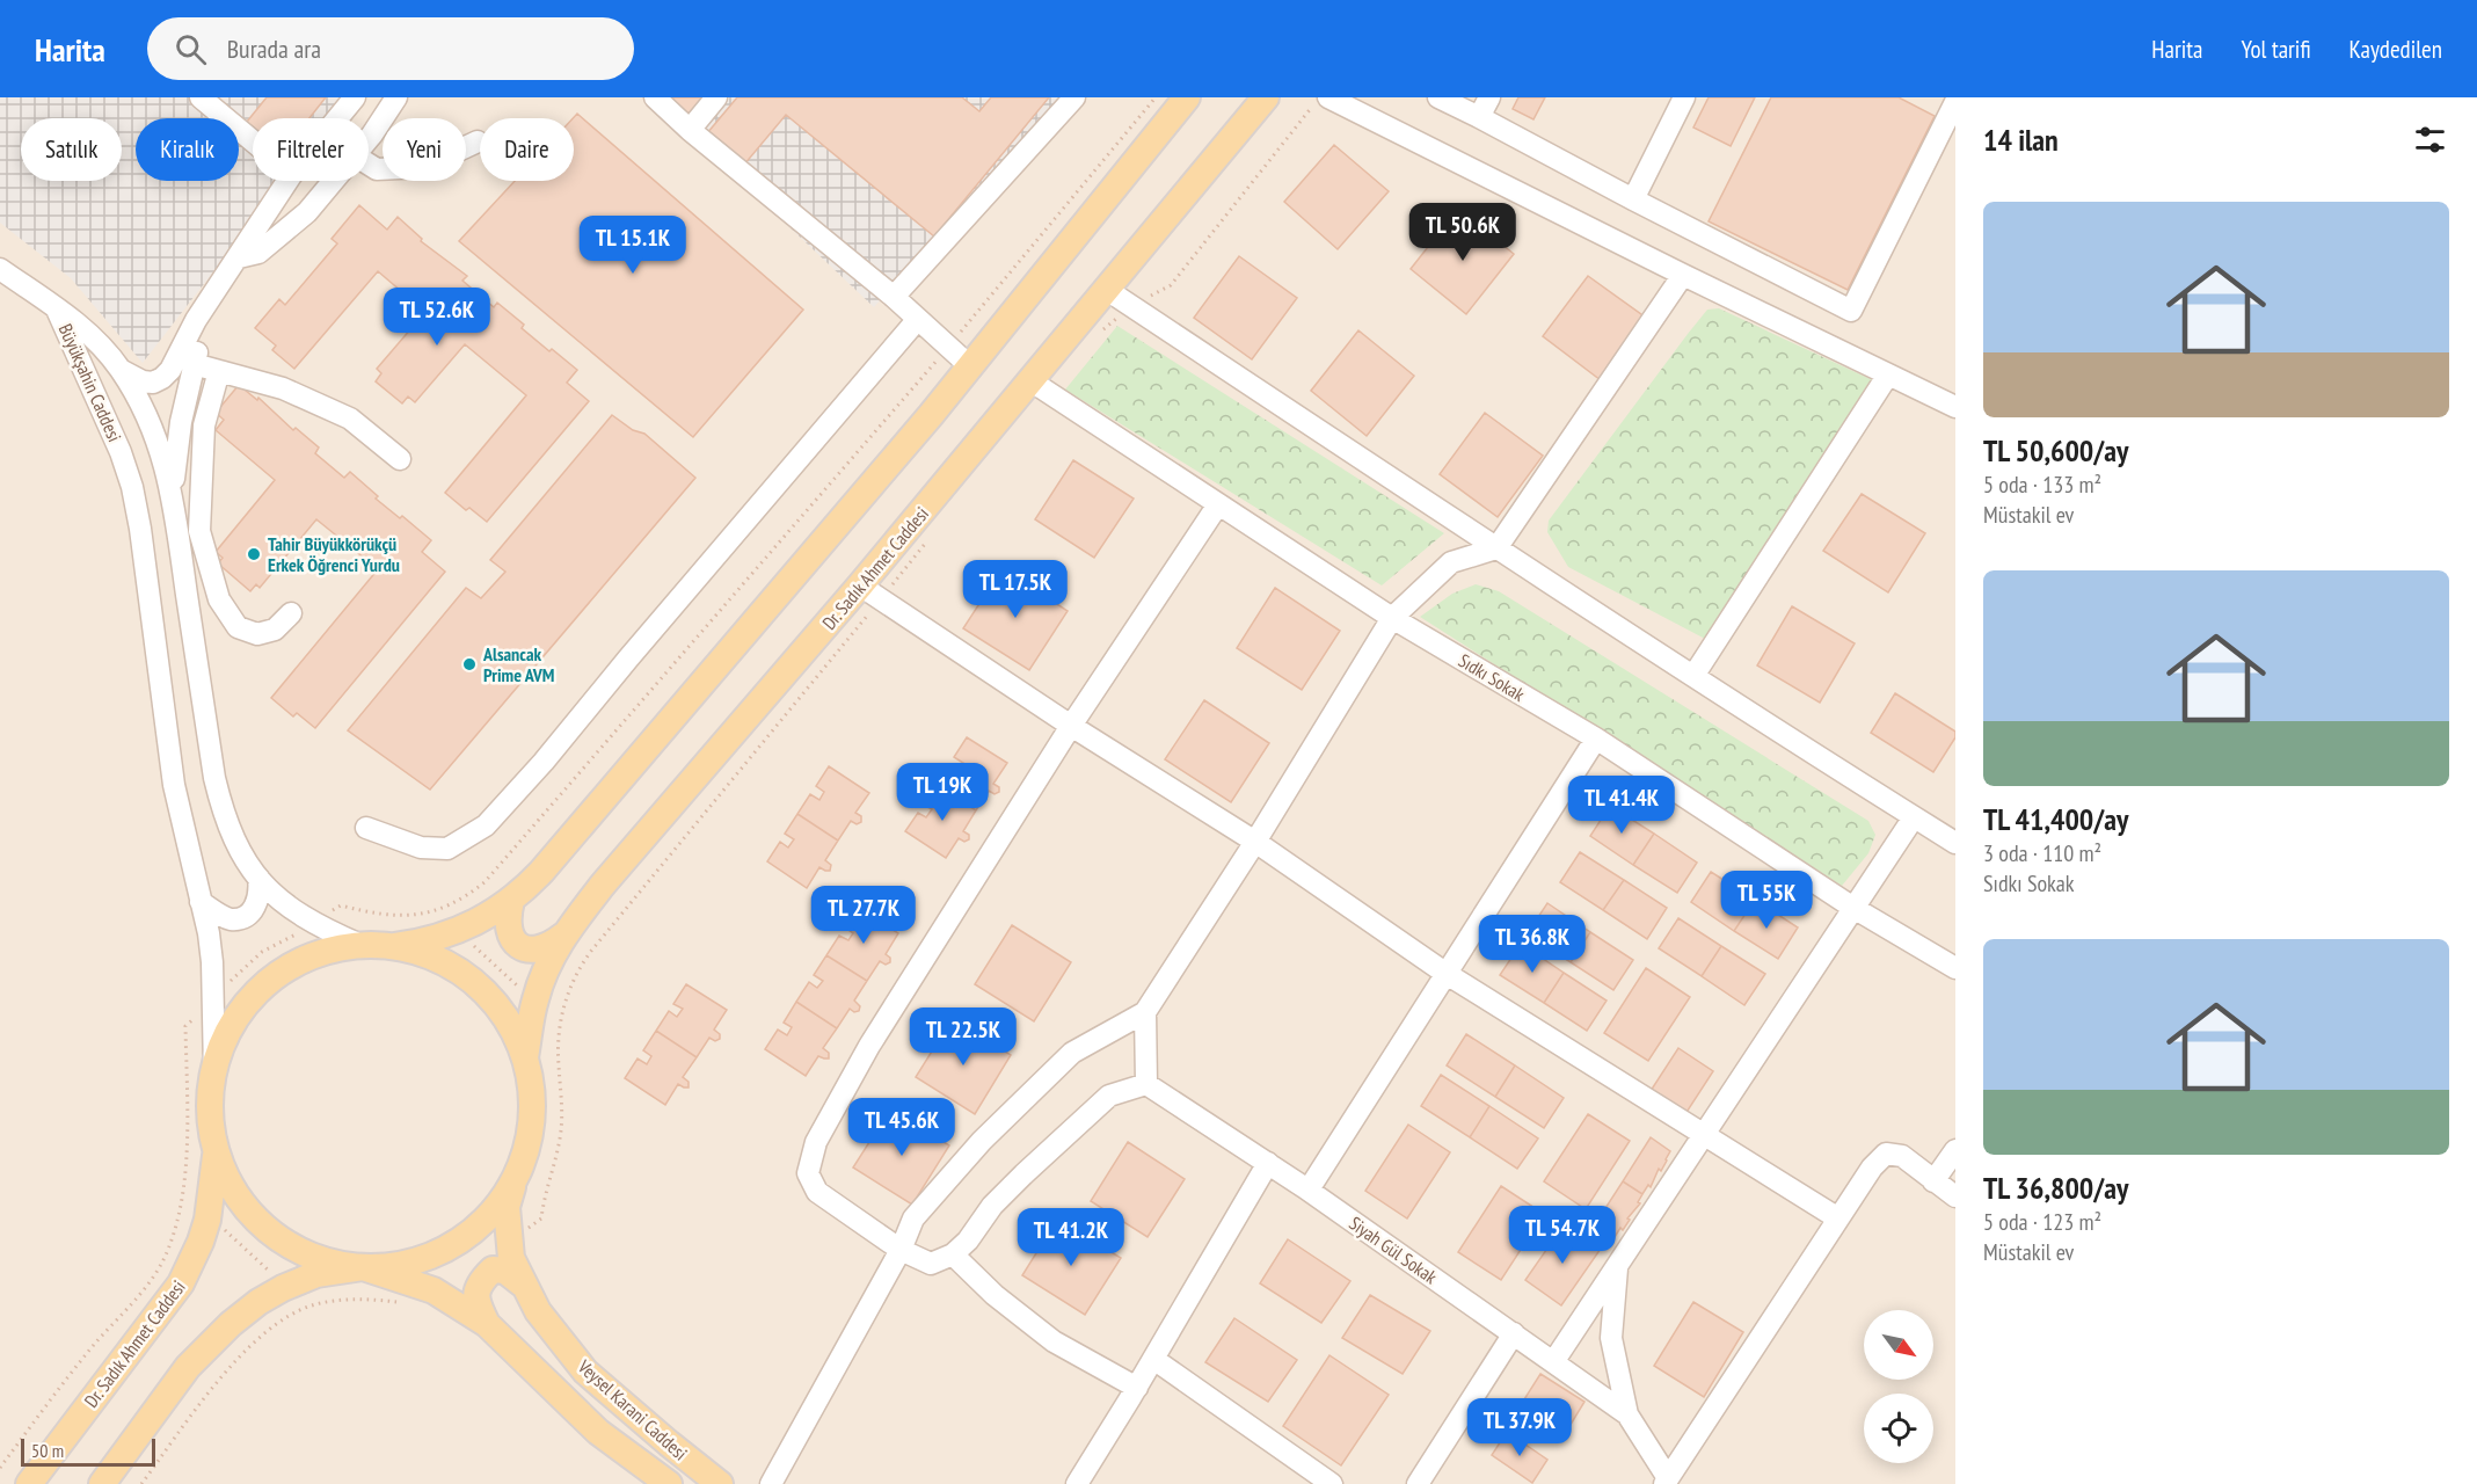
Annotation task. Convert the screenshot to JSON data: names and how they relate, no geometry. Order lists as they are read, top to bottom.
{
  "streets": {
    "main road": ["Dr. Sadık Ahmet Caddesi", "Veysel Karani Caddesi"],
    "street": ["Büyükşahin Caddesi", "Sıdkı Sokak", "Siyah Gül Sokak"]
  },
  "crossings": [
    ["Dr. Sadık Ahmet Caddesi", "Sıdkı Sokak"]
  ],
  "places": ["Tahir Büyükkörükçü Erkek Öğrenci Yurdu", "Alsancak Prime AVM"],
  "scale_bar": "50 m",
  "north": "bottom right",
  "page": {
    "header": "Harita",
    "search": "Burada ara",
    "nav": ["Harita", "Yol tarifi", "Kaydedilen"],
    "heading": "14 ilan",
    "chip": [
      "Satılık",
      "Kiralık",
      "Filtreler",
      "Yeni",
      "Daire"
    ],
    "list": [
      {
        "name": "TL 50,600/ay",
        "note": "5 oda · 133 m² · Müstakil ev"
      },
      {
        "name": "TL 41,400/ay",
        "note": "3 oda · 110 m² · Sıdkı Sokak"
      },
      {
        "name": "TL 36,800/ay",
        "note": "5 oda · 123 m² · Müstakil ev"
      }
    ],
    "price": [
      "TL 50.6K",
      "TL 15.1K",
      "TL 52.6K",
      "TL 17.5K",
      "TL 19K",
      "TL 41.4K",
      "TL 55K",
      "TL 27.7K",
      "TL 36.8K",
      "TL 22.5K",
      "TL 45.6K",
      "TL 54.7K",
      "TL 41.2K",
      "TL 37.9K"
    ],
    "scale": "50 m"
  }
}
